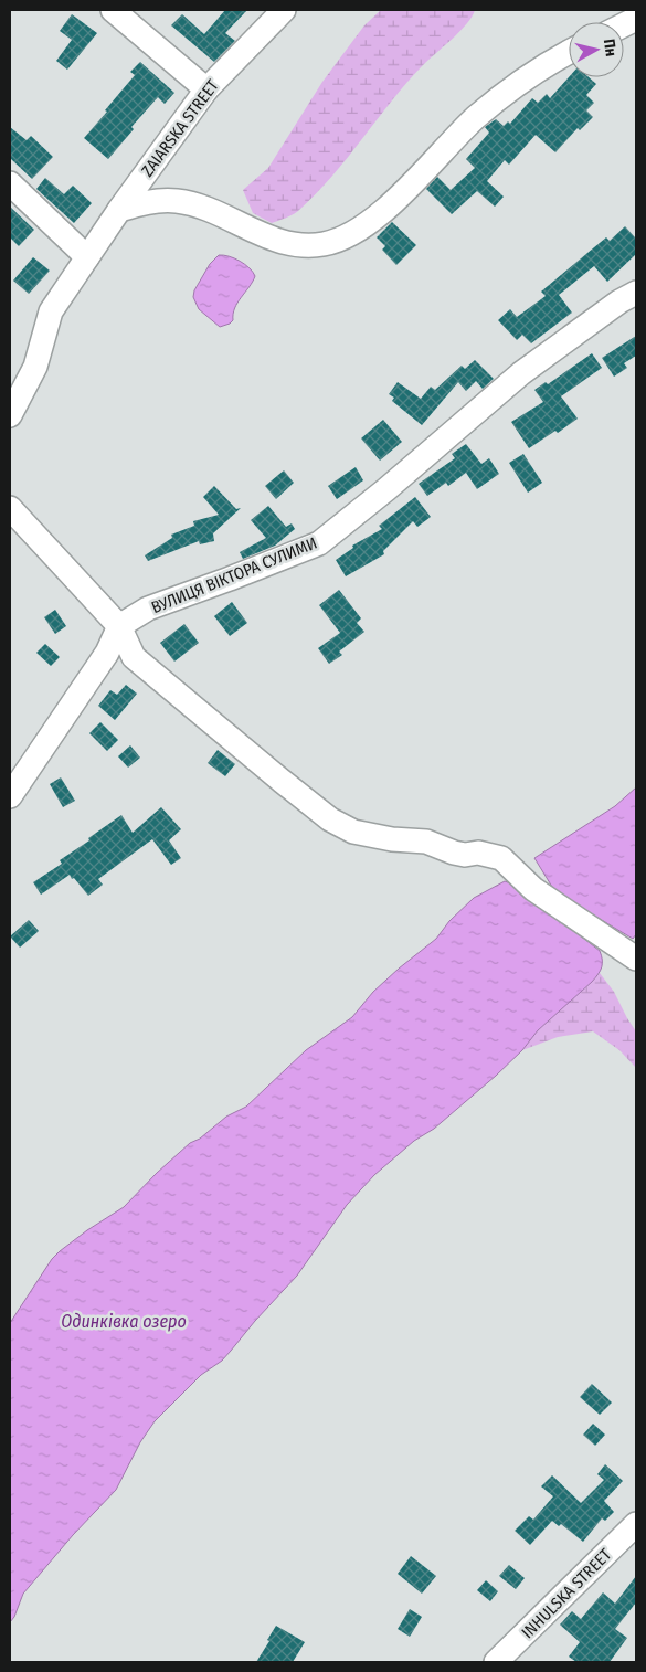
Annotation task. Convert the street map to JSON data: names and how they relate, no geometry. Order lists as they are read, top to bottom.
{
  "streets": {
    "street": ["ZAIARSKA STREET", "ВУЛИЦЯ ВІКТОРА СУЛИМИ", "INHULSKA STREET"]
  },
  "water": ["Одинківка озеро"],
  "north": "right"
}
